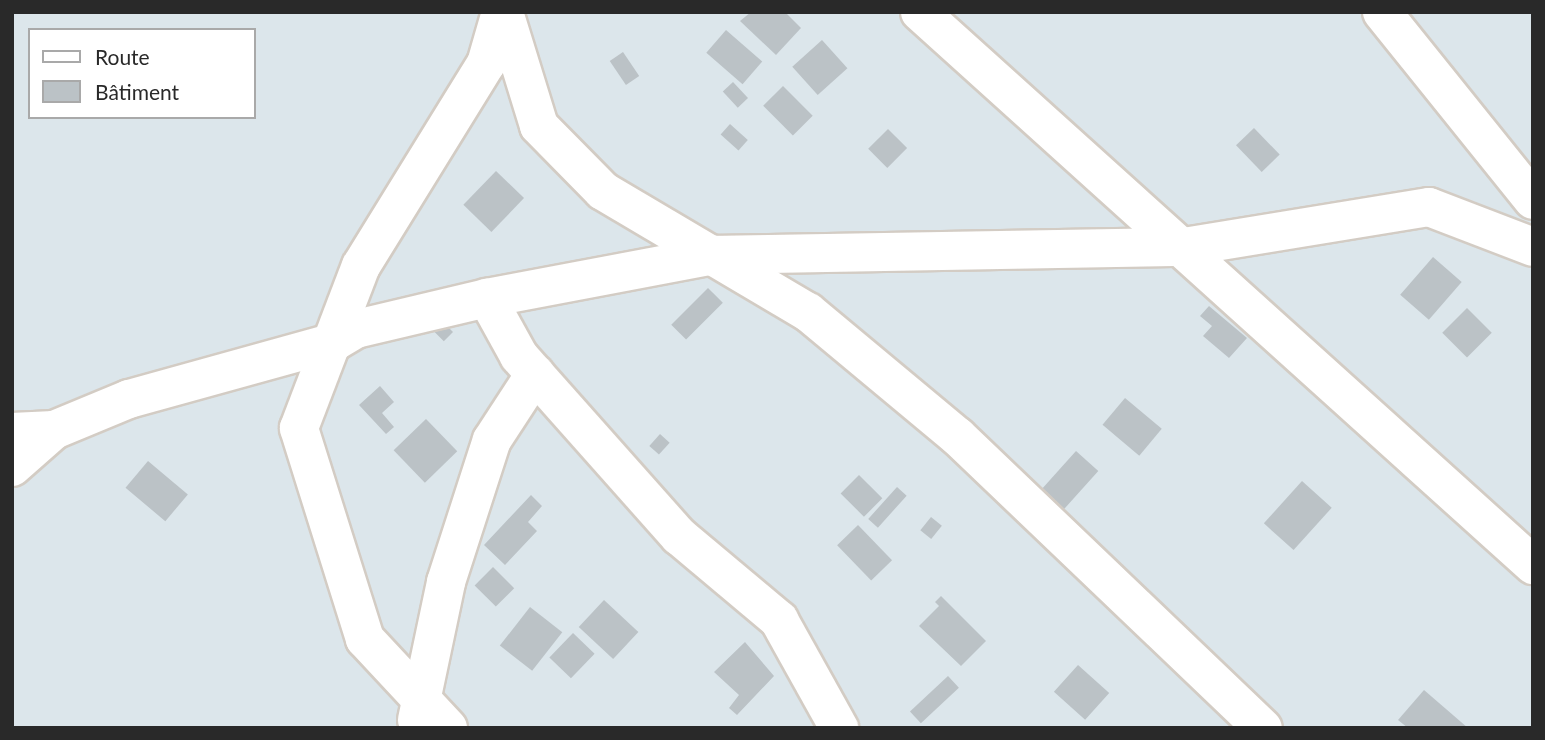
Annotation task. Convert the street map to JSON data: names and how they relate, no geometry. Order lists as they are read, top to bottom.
{
  "legend": ["Route", "Bâtiment"]
}
